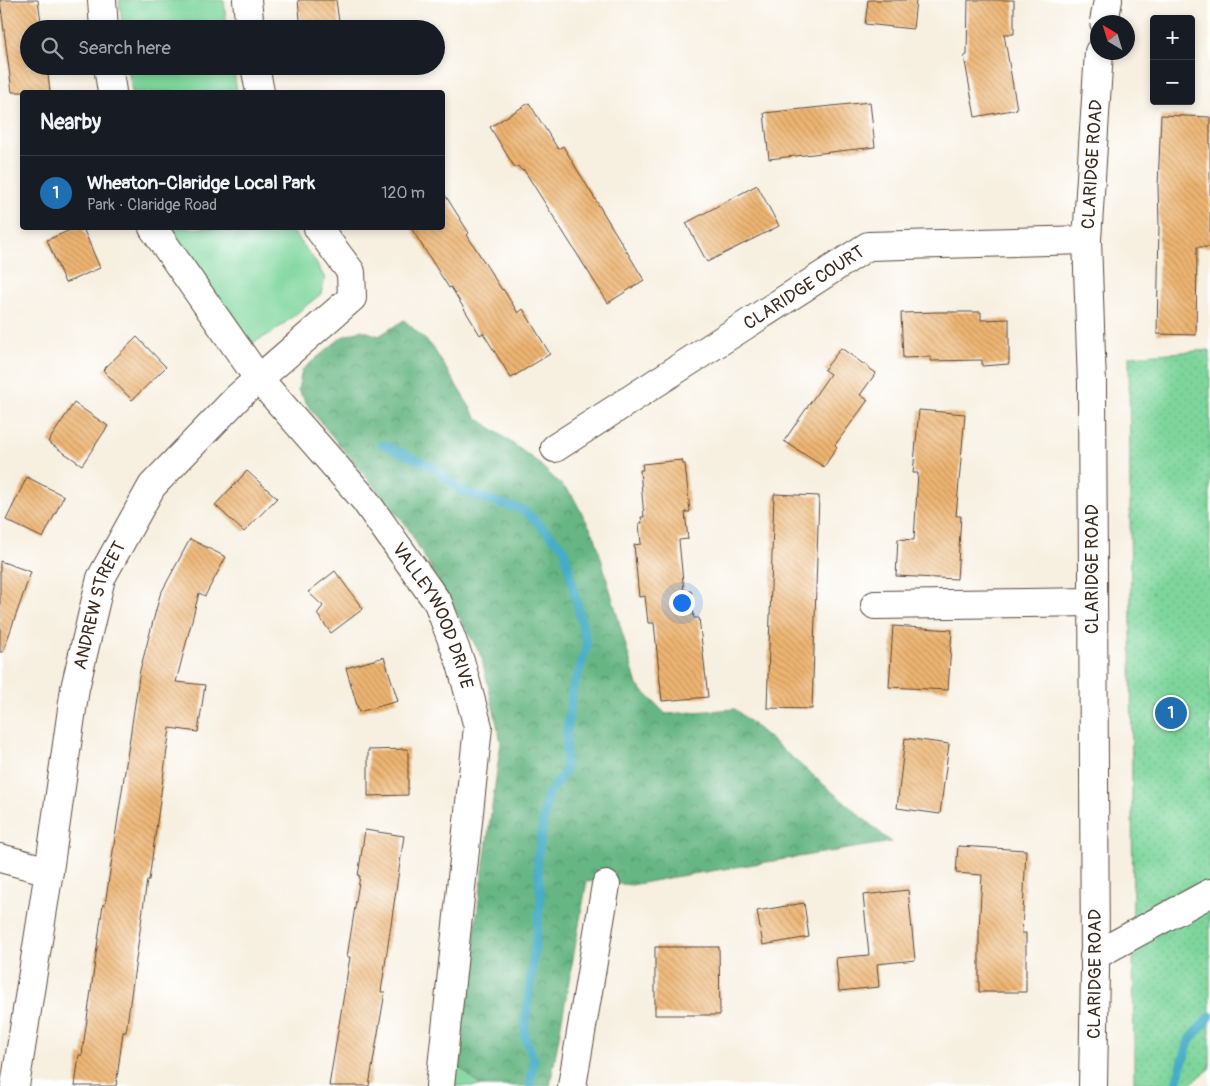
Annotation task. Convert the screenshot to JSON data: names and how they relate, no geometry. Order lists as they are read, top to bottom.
{
  "streets": {
    "street": [
      "CLARIDGE ROAD",
      "CLARIDGE COURT",
      "ANDREW STREET",
      "VALLEYWOOD DRIVE"
    ]
  },
  "crossings": [
    ["CLARIDGE ROAD", "CLARIDGE COURT"],
    ["ANDREW STREET", "VALLEYWOOD DRIVE"]
  ],
  "north": "top left",
  "page": {
    "map_buttons": ["+", "−"],
    "search": "Search here",
    "heading": "Nearby",
    "list": [
      {
        "mark": "1",
        "name": "Wheaton-Claridge Local Park",
        "note": "Park · Claridge Road",
        "value": "120 m"
      }
    ],
    "pins": "1"
  }
}
